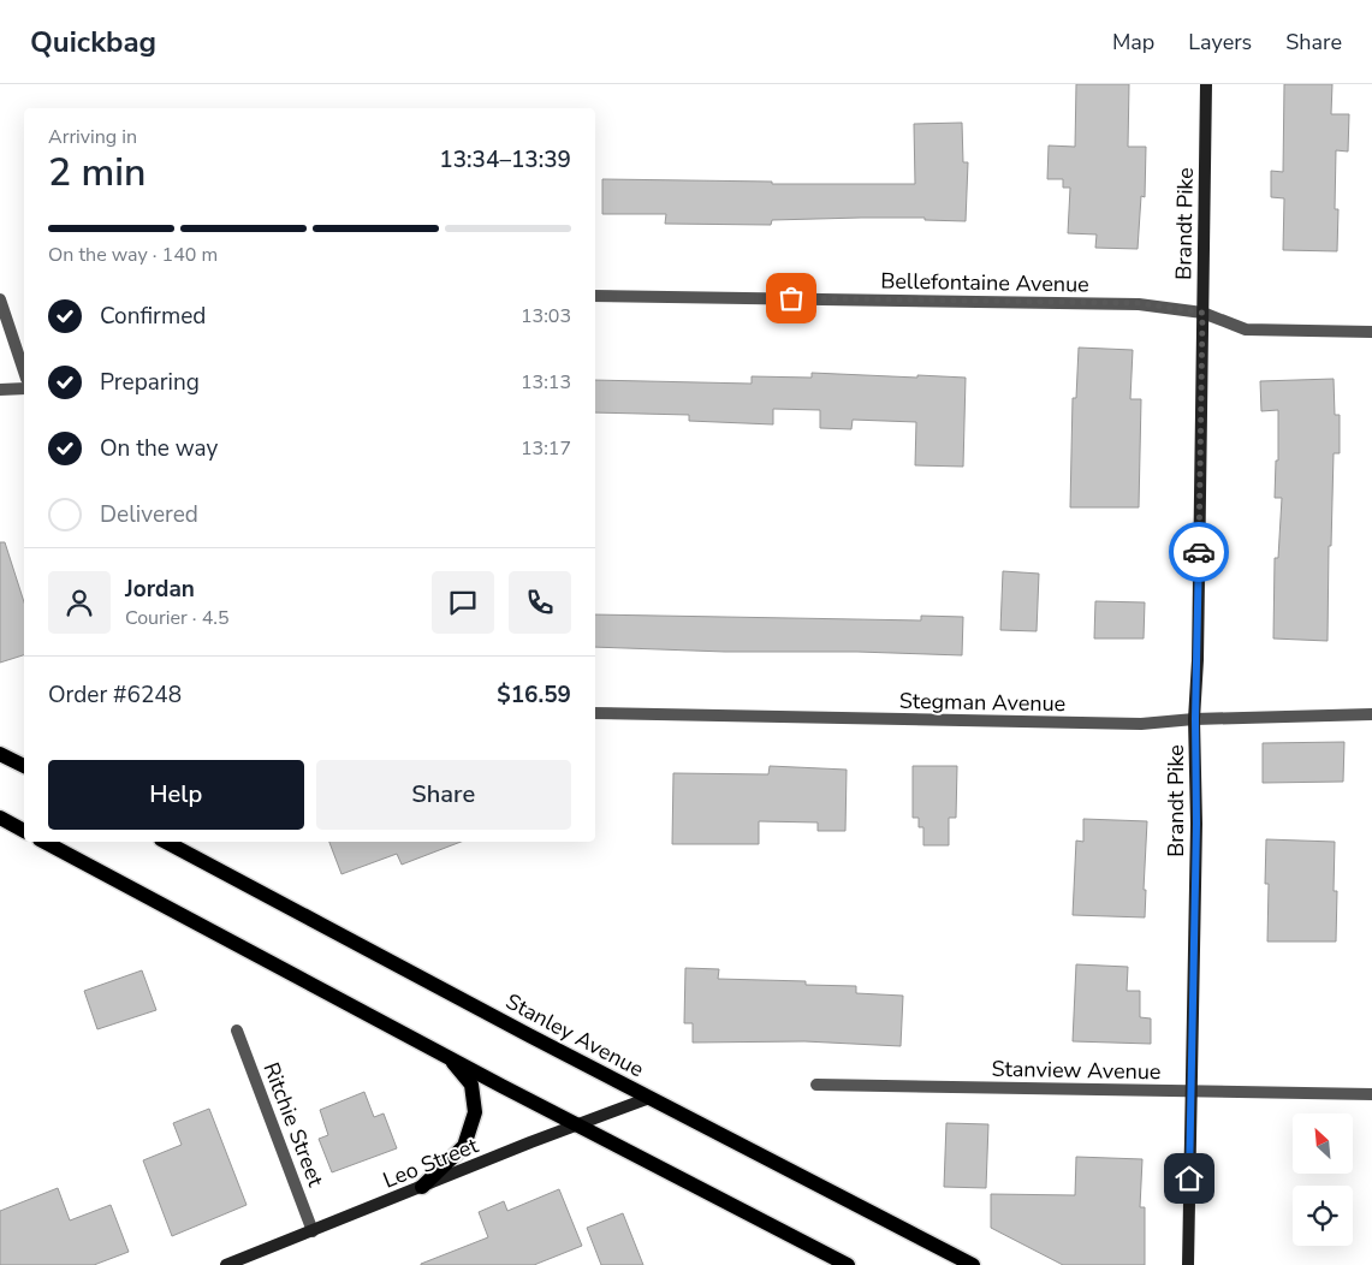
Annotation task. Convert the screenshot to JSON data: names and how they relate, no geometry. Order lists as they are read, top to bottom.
{
  "streets": {
    "main road": ["Brandt Pike", "Stanley Avenue", "Leo Street"],
    "street": [
      "Bellefontaine Avenue",
      "Stegman Avenue",
      "Stanview Avenue",
      "Ritchie Street"
    ]
  },
  "crossings": [
    ["Brandt Pike", "Bellefontaine Avenue"],
    ["Brandt Pike", "Stegman Avenue"],
    ["Brandt Pike", "Stanview Avenue"],
    ["Stanley Avenue", "Leo Street"],
    ["Ritchie Street", "Leo Street"]
  ],
  "north": "top left",
  "page": {
    "header": "Quickbag",
    "nav": ["Map", "Layers", "Share"],
    "heading": ["2 min", "Arriving in", "13:34–13:39"],
    "panel": [
      "Jordan",
      "Courier · 4.5",
      "Order #6248",
      "$16.59"
    ],
    "bar": "On the way · 140 m",
    "list": [
      ["Confirmed", "13:03"],
      ["Preparing", "13:13"],
      ["On the way", "13:17"],
      "Delivered"
    ],
    "buttons": ["Help", "Share"]
  }
}
